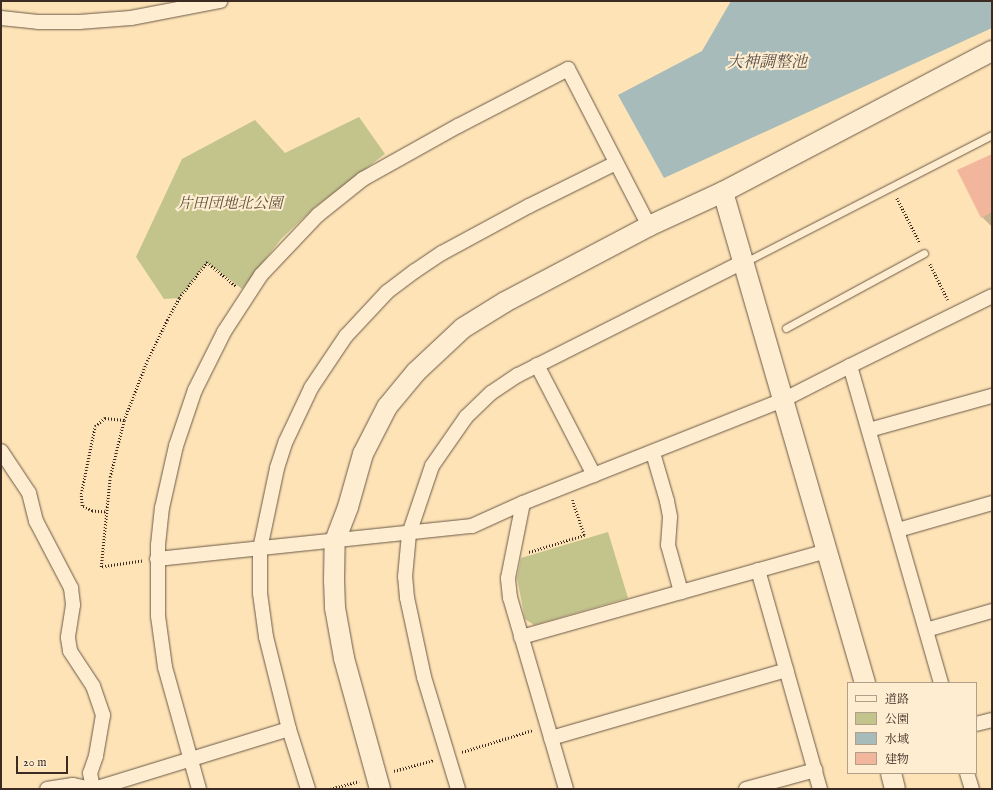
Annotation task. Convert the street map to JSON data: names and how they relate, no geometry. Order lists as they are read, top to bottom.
{
  "water": ["大神調整池"],
  "parks": ["片田団地北公園"],
  "legend": [
    "道路",
    "公園",
    "水域",
    "建物"
  ],
  "scale_bar": "20 m"
}
